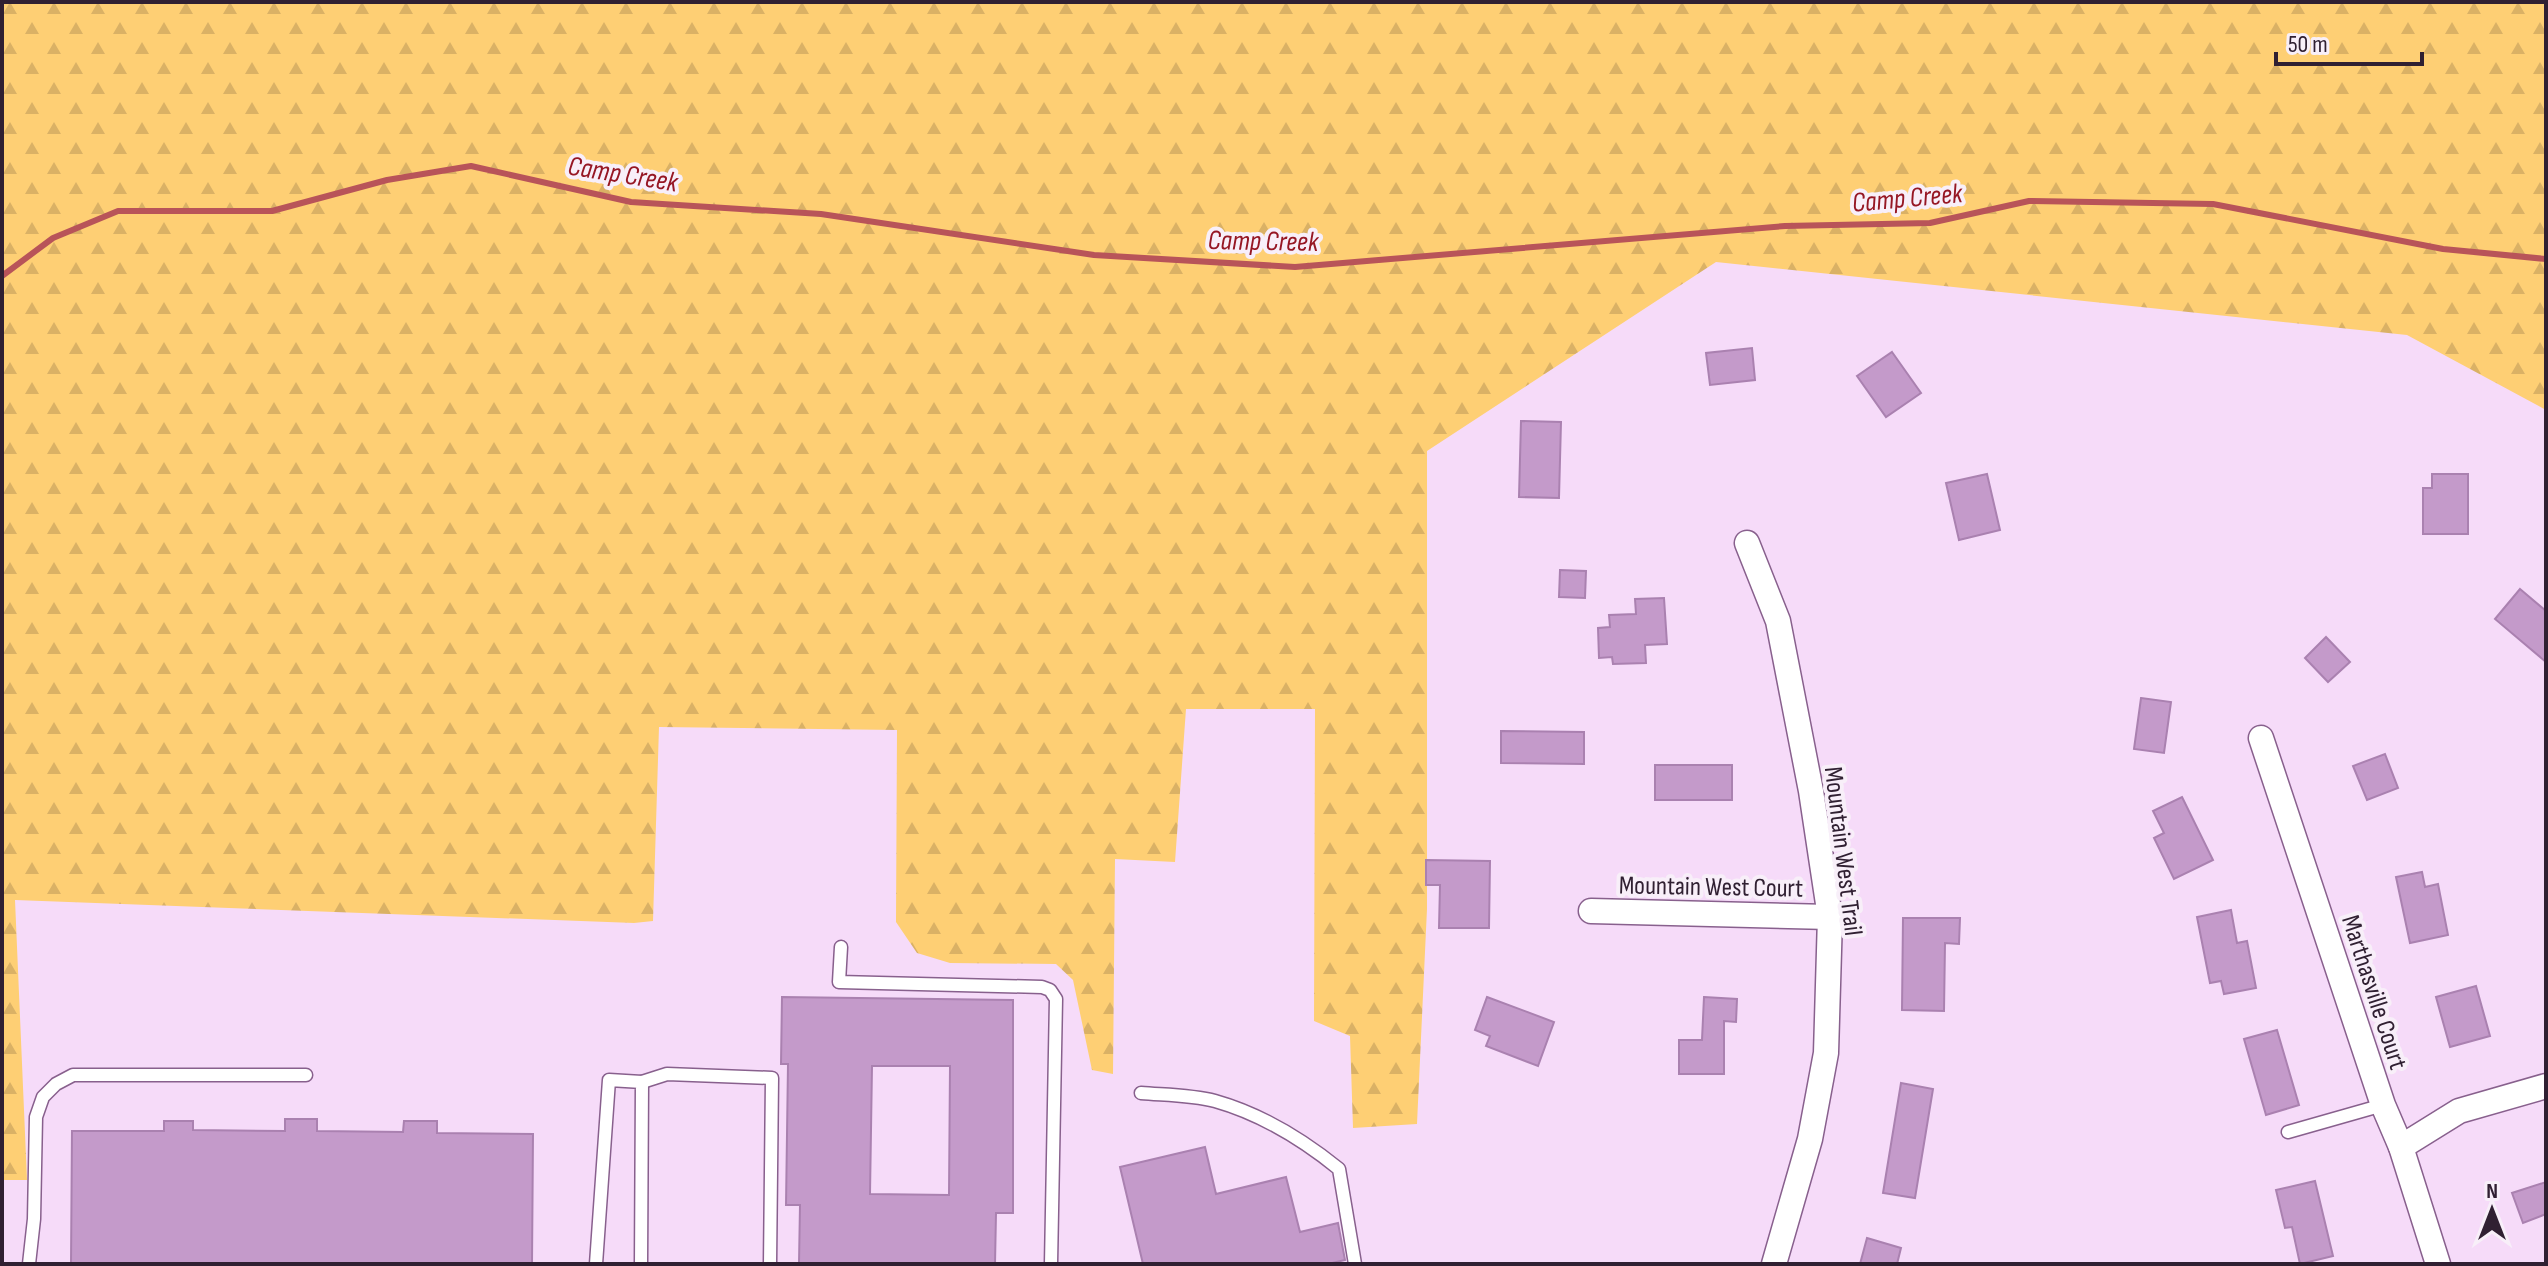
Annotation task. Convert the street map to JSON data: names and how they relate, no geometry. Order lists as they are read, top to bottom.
{
  "streets": {
    "street": ["Mountain West Trail", "Mountain West Court", "Marthasville Court"]
  },
  "crossings": [
    ["Mountain West Trail", "Mountain West Court"]
  ],
  "water": ["Camp Creek"],
  "scale_bar": "50 m",
  "north": "top"
}
